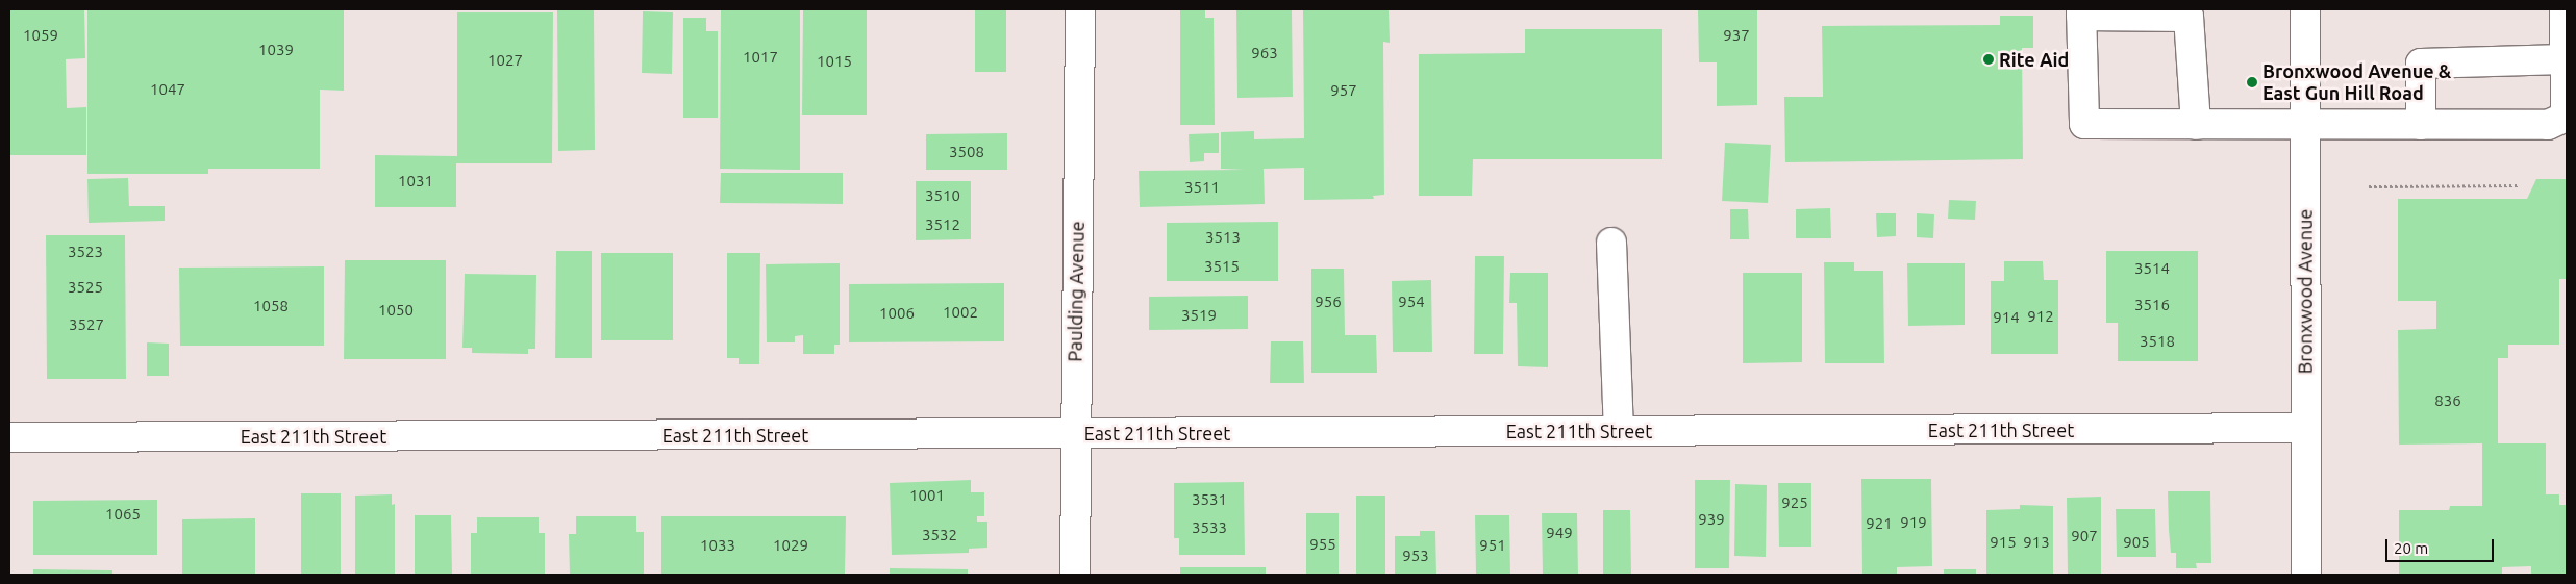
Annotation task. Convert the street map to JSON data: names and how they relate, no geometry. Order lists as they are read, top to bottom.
{
  "streets": {
    "street": ["Paulding Avenue", "Bronxwood Avenue", "East 211th Street"]
  },
  "crossings": [
    ["Paulding Avenue", "East 211th Street"],
    ["Bronxwood Avenue", "East 211th Street"]
  ],
  "places": ["Rite Aid", "Bronxwood Avenue & East Gun Hill Road"],
  "house_numbers": [
    "1059",
    "937",
    "1039",
    "963",
    "1017",
    "1027",
    "1015",
    "1047",
    "957",
    "3508",
    "1031",
    "3511",
    "3510",
    "3512",
    "3513",
    "3523",
    "3515",
    "3514",
    "3525",
    "956",
    "954",
    "3516",
    "1058",
    "1050",
    "1002",
    "1006",
    "3519",
    "912",
    "914",
    "3527",
    "3518",
    "836",
    "1001",
    "3531",
    "925",
    "1065",
    "939",
    "919",
    "921",
    "3533",
    "949",
    "3532",
    "907",
    "915",
    "913",
    "905",
    "955",
    "1033",
    "1029",
    "951",
    "953"
  ],
  "scale_bar": "20 m"
}
